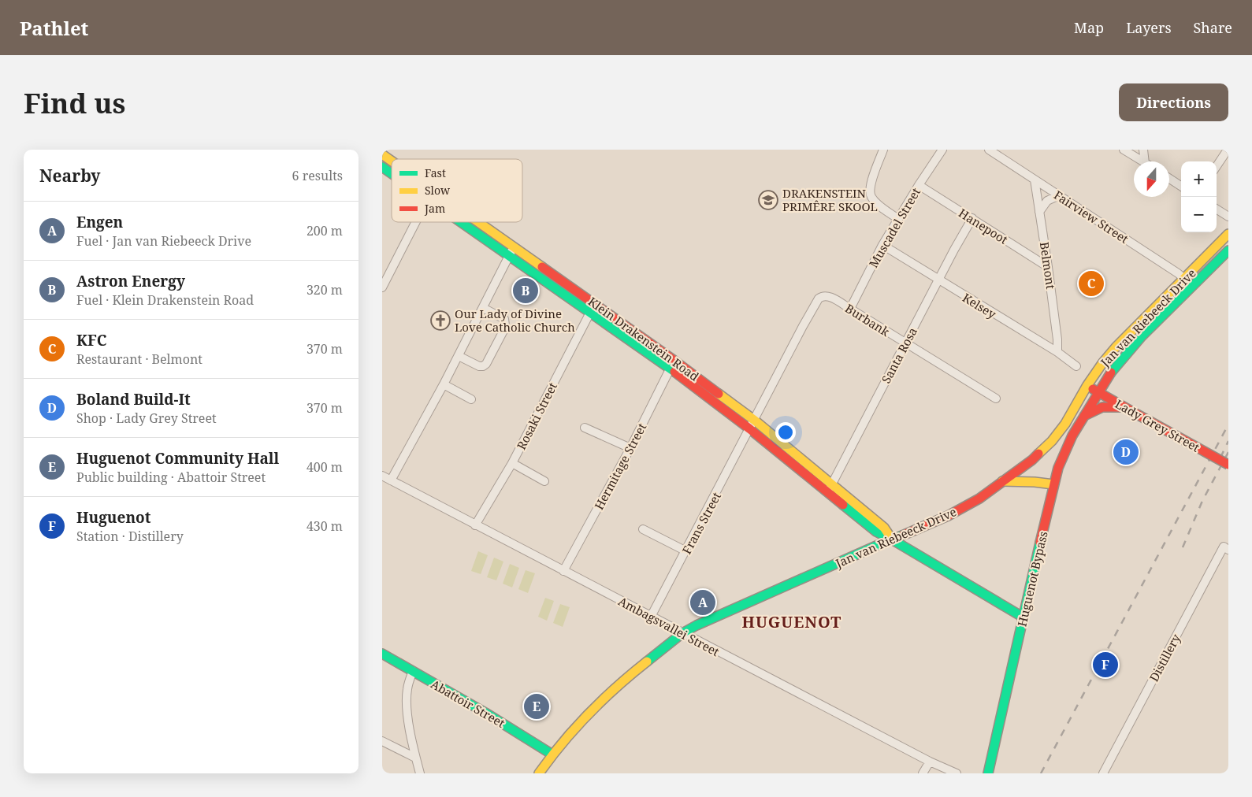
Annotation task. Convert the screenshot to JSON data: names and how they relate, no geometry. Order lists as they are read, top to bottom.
{
  "streets": {
    "main road": [
      "Jan van Riebeeck Drive",
      "Klein Drakenstein Road",
      "Lady Grey Street",
      "Huguenot Bypass",
      "Abattoir Street"
    ],
    "street": [
      "Fairview Street",
      "Hanepoot",
      "Muscadel Street",
      "Belmont",
      "Kelsey",
      "Burbank",
      "Santa Rosa",
      "Rosaki Street",
      "Hermitage Street",
      "Frans Street",
      "Ambagsvallei Street",
      "Distillery"
    ]
  },
  "crossings": [
    ["Fairview Street", "Belmont"],
    ["Fairview Street", "Jan van Riebeeck Drive"],
    ["Hanepoot", "Muscadel Street"],
    ["Hanepoot", "Belmont"],
    ["Hanepoot", "Santa Rosa"],
    ["Muscadel Street", "Kelsey"],
    ["Muscadel Street", "Burbank"],
    ["Belmont", "Kelsey"],
    ["Kelsey", "Santa Rosa"],
    ["Jan van Riebeeck Drive", "Klein Drakenstein Road"],
    ["Jan van Riebeeck Drive", "Lady Grey Street"],
    ["Jan van Riebeeck Drive", "Huguenot Bypass"],
    ["Jan van Riebeeck Drive", "Ambagsvallei Street"],
    ["Jan van Riebeeck Drive", "Abattoir Street"],
    ["Burbank", "Klein Drakenstein Road"],
    ["Burbank", "Santa Rosa"],
    ["Burbank", "Frans Street"],
    ["Klein Drakenstein Road", "Santa Rosa"],
    ["Klein Drakenstein Road", "Rosaki Street"],
    ["Klein Drakenstein Road", "Hermitage Street"],
    ["Klein Drakenstein Road", "Frans Street"],
    ["Klein Drakenstein Road", "Huguenot Bypass"],
    ["Rosaki Street", "Ambagsvallei Street"],
    ["Lady Grey Street", "Huguenot Bypass"],
    ["Hermitage Street", "Ambagsvallei Street"],
    ["Frans Street", "Ambagsvallei Street"]
  ],
  "districts": ["HUGUENOT"],
  "places": {
    "school or university": ["DRAKENSTEIN PRIMÊRE SKOOL"],
    "church": ["Our Lady of Divine Love Catholic Church"]
  },
  "legend": ["Fast", "Slow", "Jam"],
  "north": "bottom",
  "page": {
    "header": "Pathlet",
    "nav": ["Map", "Layers", "Share"],
    "buttons": "Directions",
    "title": "Find us",
    "heading": ["Nearby", "6 results"],
    "map_buttons": ["+", "−"],
    "list": [
      {
        "mark": "A",
        "name": "Engen",
        "note": "Fuel · Jan van Riebeeck Drive",
        "value": "200 m"
      },
      {
        "mark": "B",
        "name": "Astron Energy",
        "note": "Fuel · Klein Drakenstein Road",
        "value": "320 m"
      },
      {
        "mark": "C",
        "name": "KFC",
        "note": "Restaurant · Belmont",
        "value": "370 m"
      },
      {
        "mark": "D",
        "name": "Boland Build-It",
        "note": "Shop · Lady Grey Street",
        "value": "370 m"
      },
      {
        "mark": "E",
        "name": "Huguenot Community Hall",
        "note": "Public building · Abattoir Street",
        "value": "400 m"
      },
      {
        "mark": "F",
        "name": "Huguenot",
        "note": "Station · Distillery",
        "value": "430 m"
      }
    ],
    "pins": [
      "C",
      "B",
      "D",
      "A",
      "F",
      "E"
    ]
  }
}
